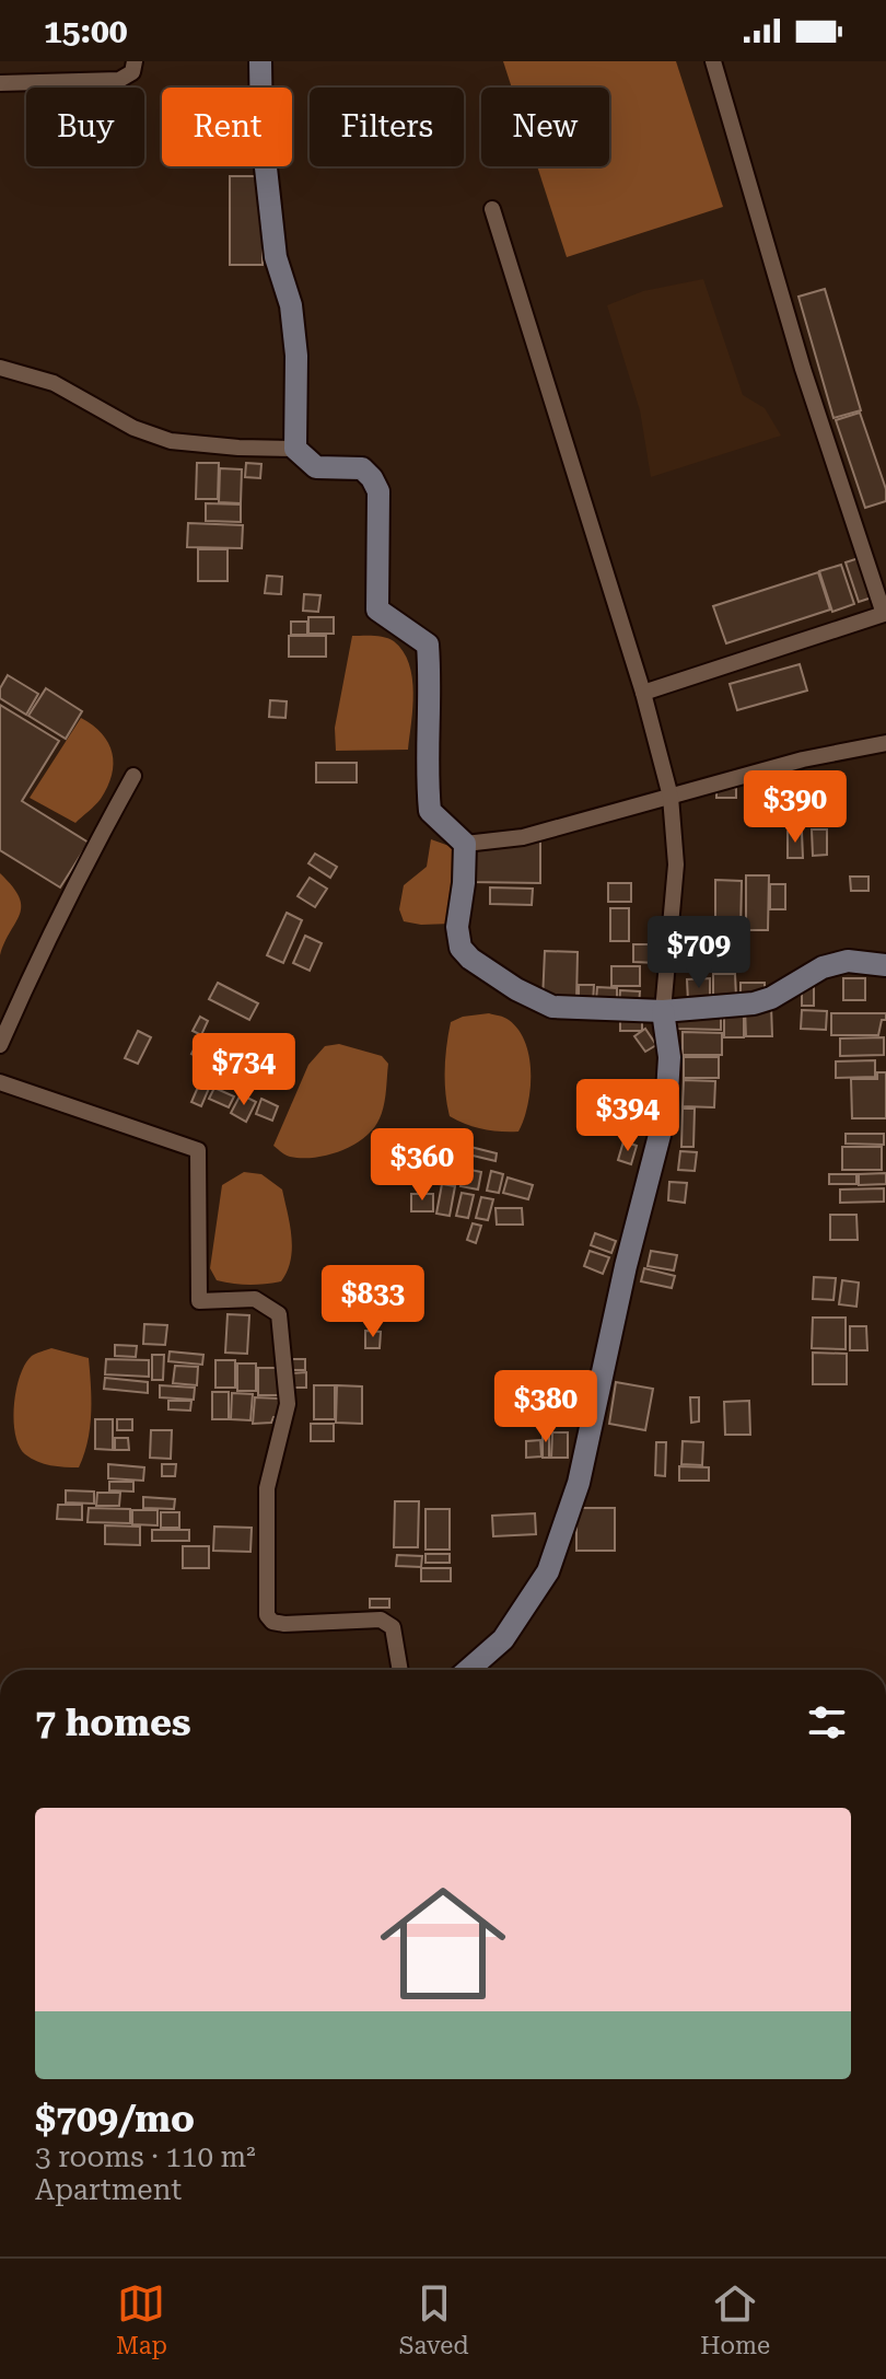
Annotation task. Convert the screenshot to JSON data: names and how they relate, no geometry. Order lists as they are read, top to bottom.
{
  "page": {
    "status": "15:00",
    "chip": [
      "Buy",
      "Rent",
      "Filters",
      "New"
    ],
    "price": [
      "$390",
      "$709",
      "$734",
      "$394",
      "$360",
      "$833",
      "$380"
    ],
    "heading": "7 homes",
    "list": [
      {
        "name": "$709/mo",
        "note": "3 rooms · 110 m² · Apartment"
      }
    ],
    "tabs": ["Map", "Saved", "Home"]
  }
}
